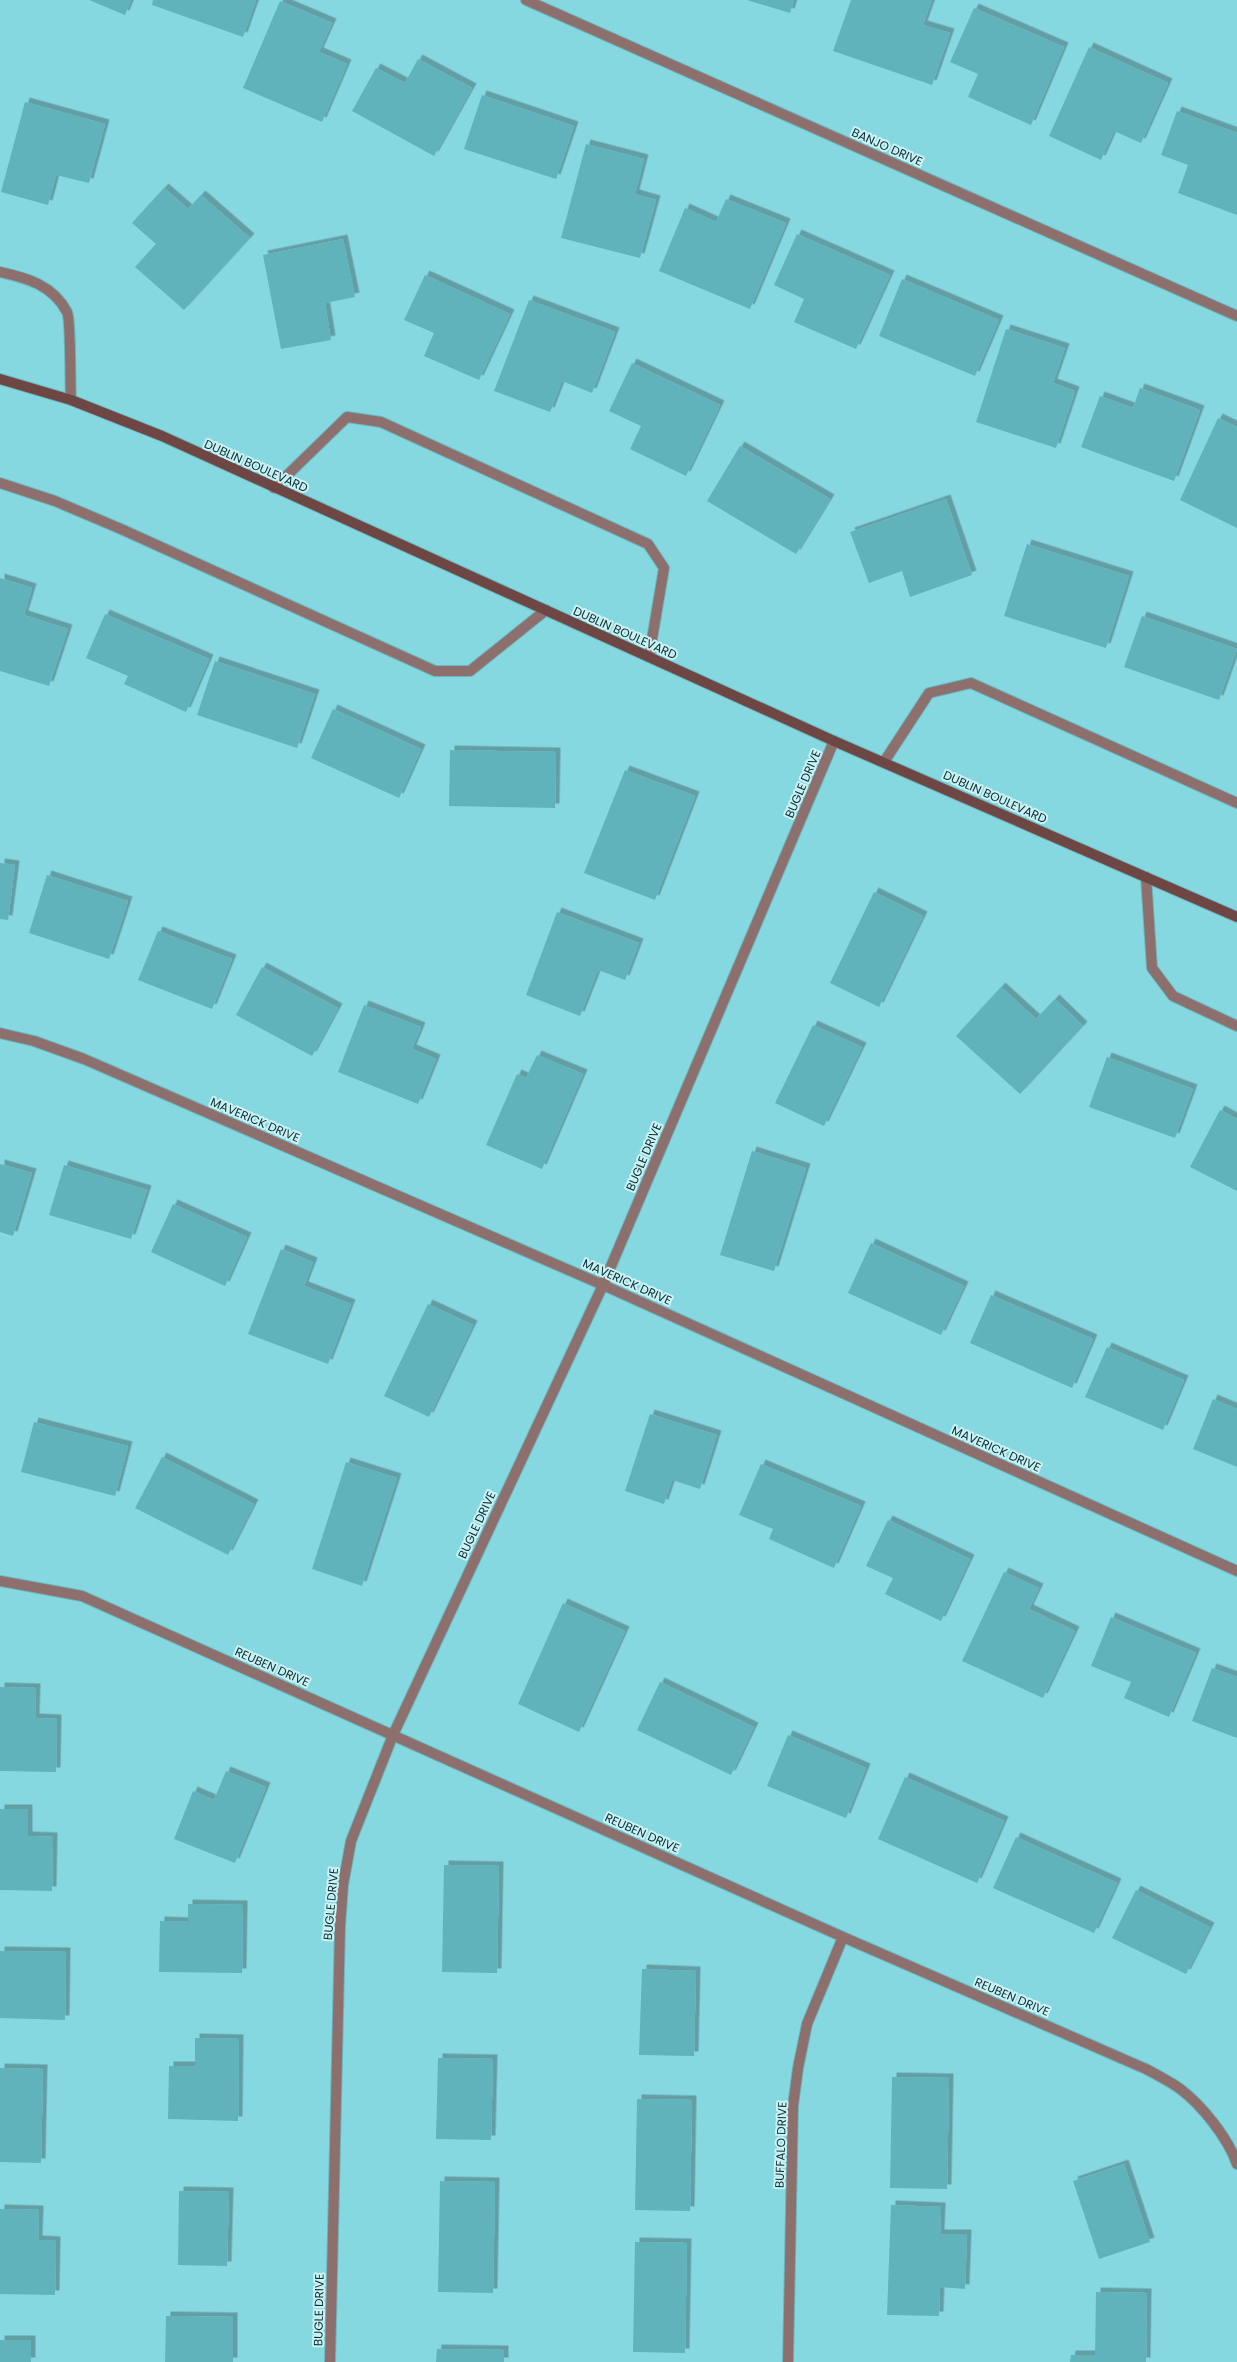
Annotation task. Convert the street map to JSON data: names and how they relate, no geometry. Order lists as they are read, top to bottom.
{
  "streets": {
    "main road": ["DUBLIN BOULEVARD"],
    "street": [
      "BANJO DRIVE",
      "BUGLE DRIVE",
      "MAVERICK DRIVE",
      "REUBEN DRIVE",
      "BUFFALO DRIVE"
    ]
  },
  "crossings": [
    ["DUBLIN BOULEVARD", "BUGLE DRIVE"],
    ["BUGLE DRIVE", "MAVERICK DRIVE"],
    ["BUGLE DRIVE", "REUBEN DRIVE"],
    ["REUBEN DRIVE", "BUFFALO DRIVE"]
  ]
}
